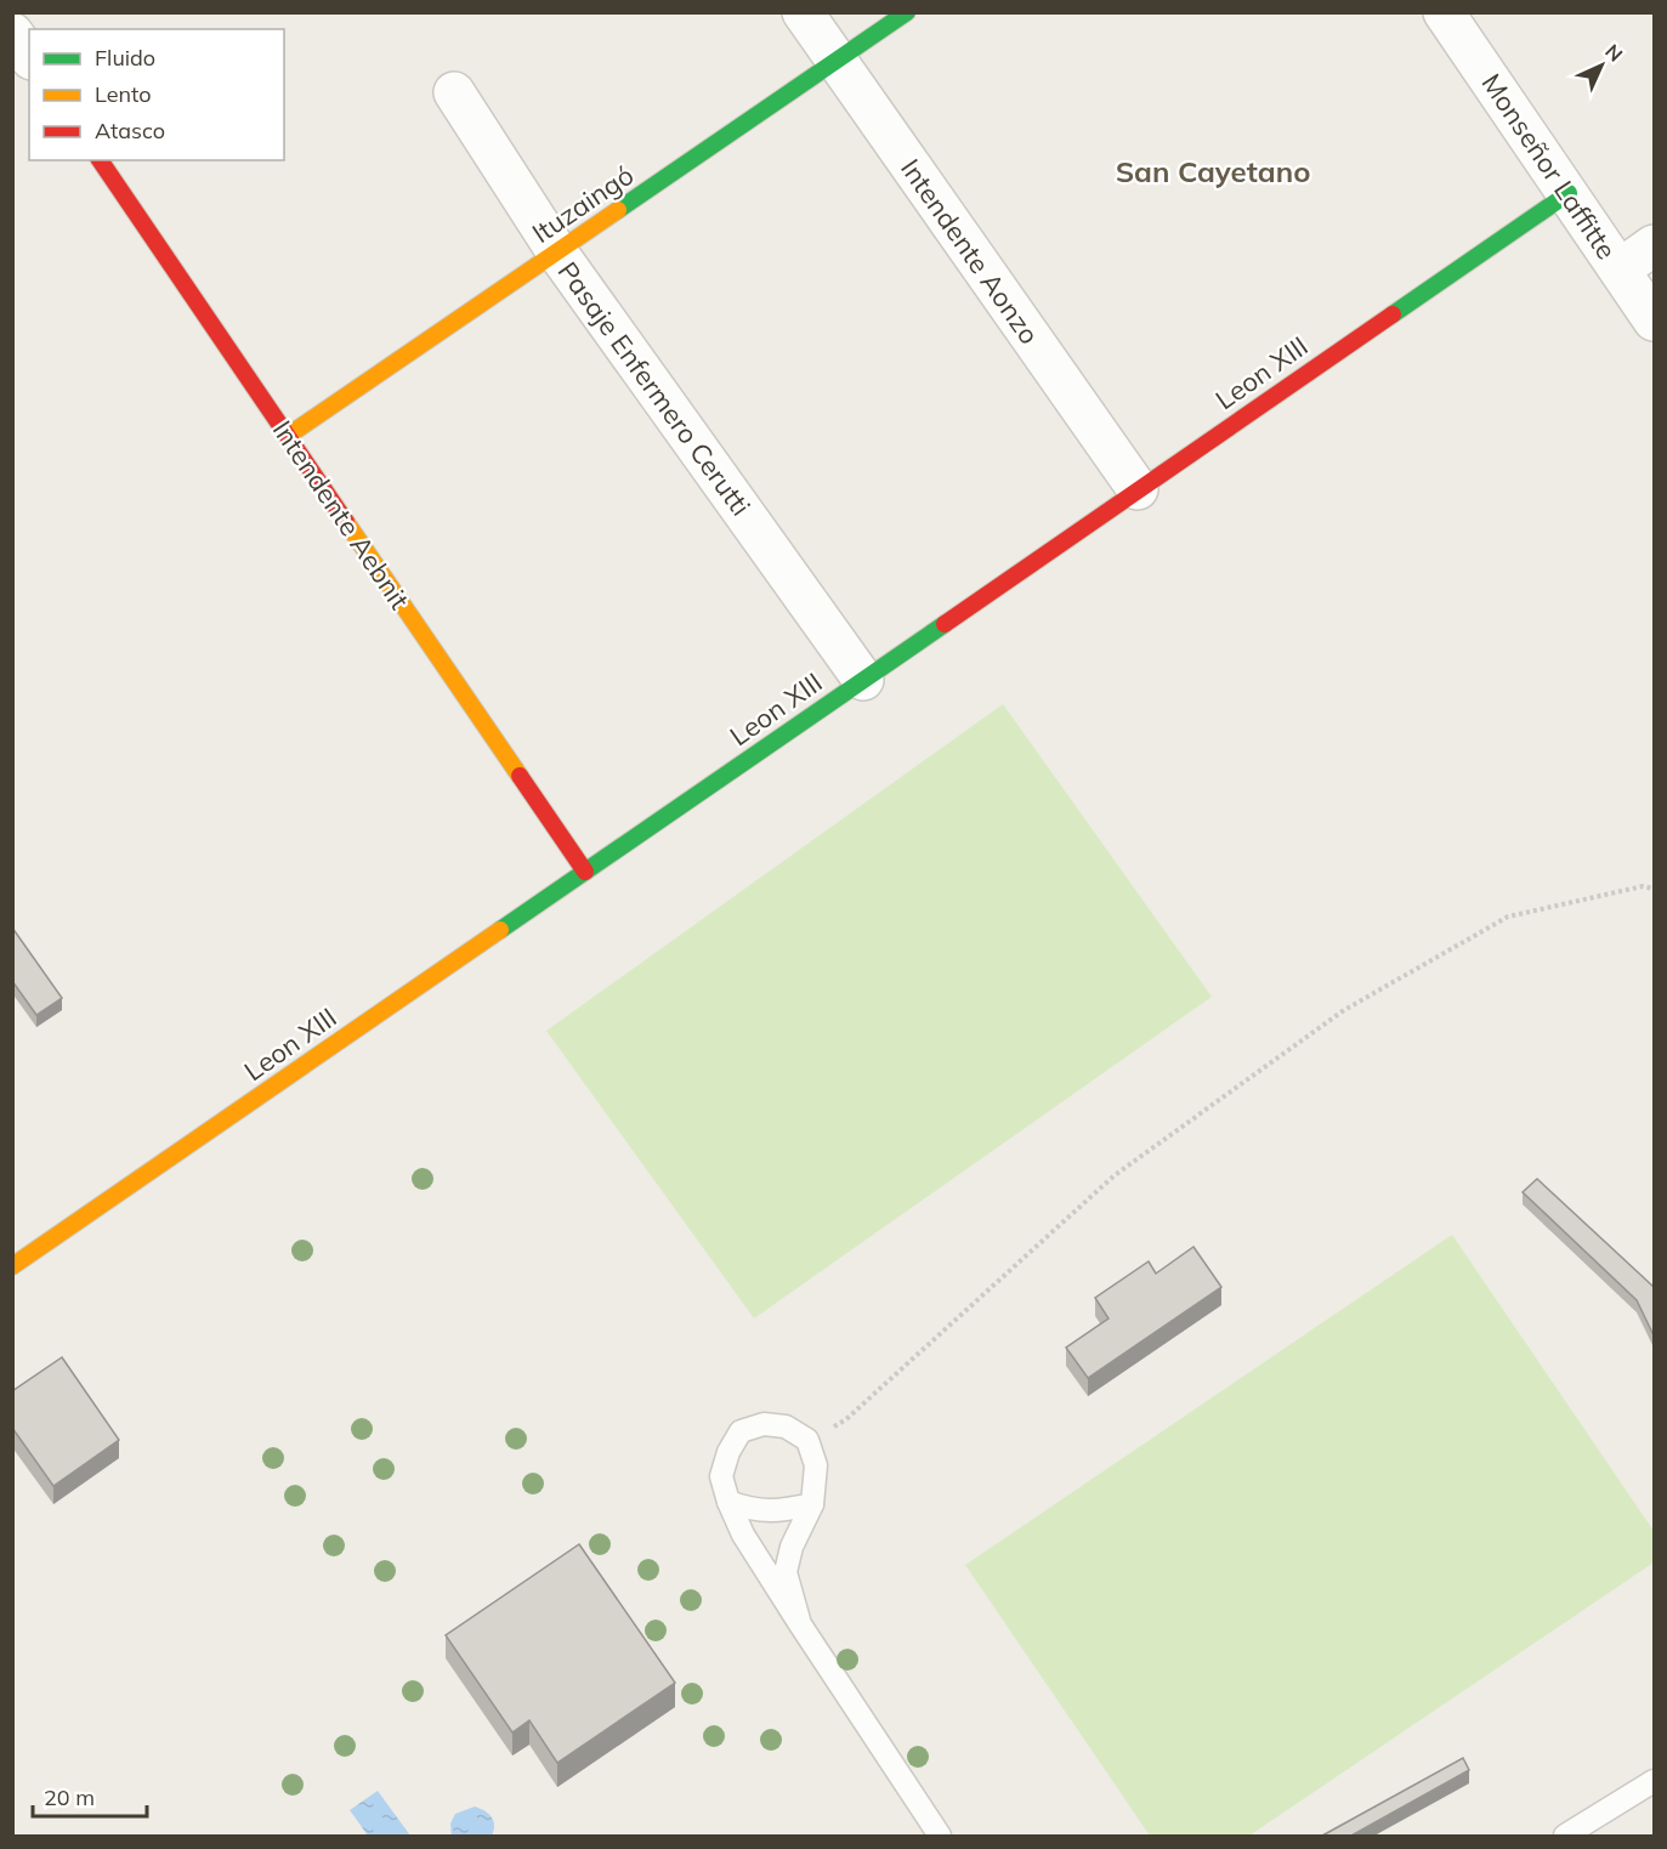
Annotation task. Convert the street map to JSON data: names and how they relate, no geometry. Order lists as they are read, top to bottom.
{
  "streets": {
    "street": [
      "Monseñor Laffitte",
      "Ituzaingó",
      "Intendente Aonzo",
      "Leon XIII",
      "Pasaje Enfermero Cerutti",
      "Intendente Aebnit"
    ]
  },
  "crossings": [
    ["Monseñor Laffitte", "Leon XIII"],
    ["Ituzaingó", "Intendente Aonzo"],
    ["Ituzaingó", "Pasaje Enfermero Cerutti"],
    ["Ituzaingó", "Intendente Aebnit"],
    ["Intendente Aonzo", "Leon XIII"],
    ["Leon XIII", "Pasaje Enfermero Cerutti"],
    ["Leon XIII", "Intendente Aebnit"]
  ],
  "districts": ["San Cayetano"],
  "legend": ["Fluido", "Lento", "Atasco"],
  "scale_bar": "20 m",
  "north": "top right"
}
